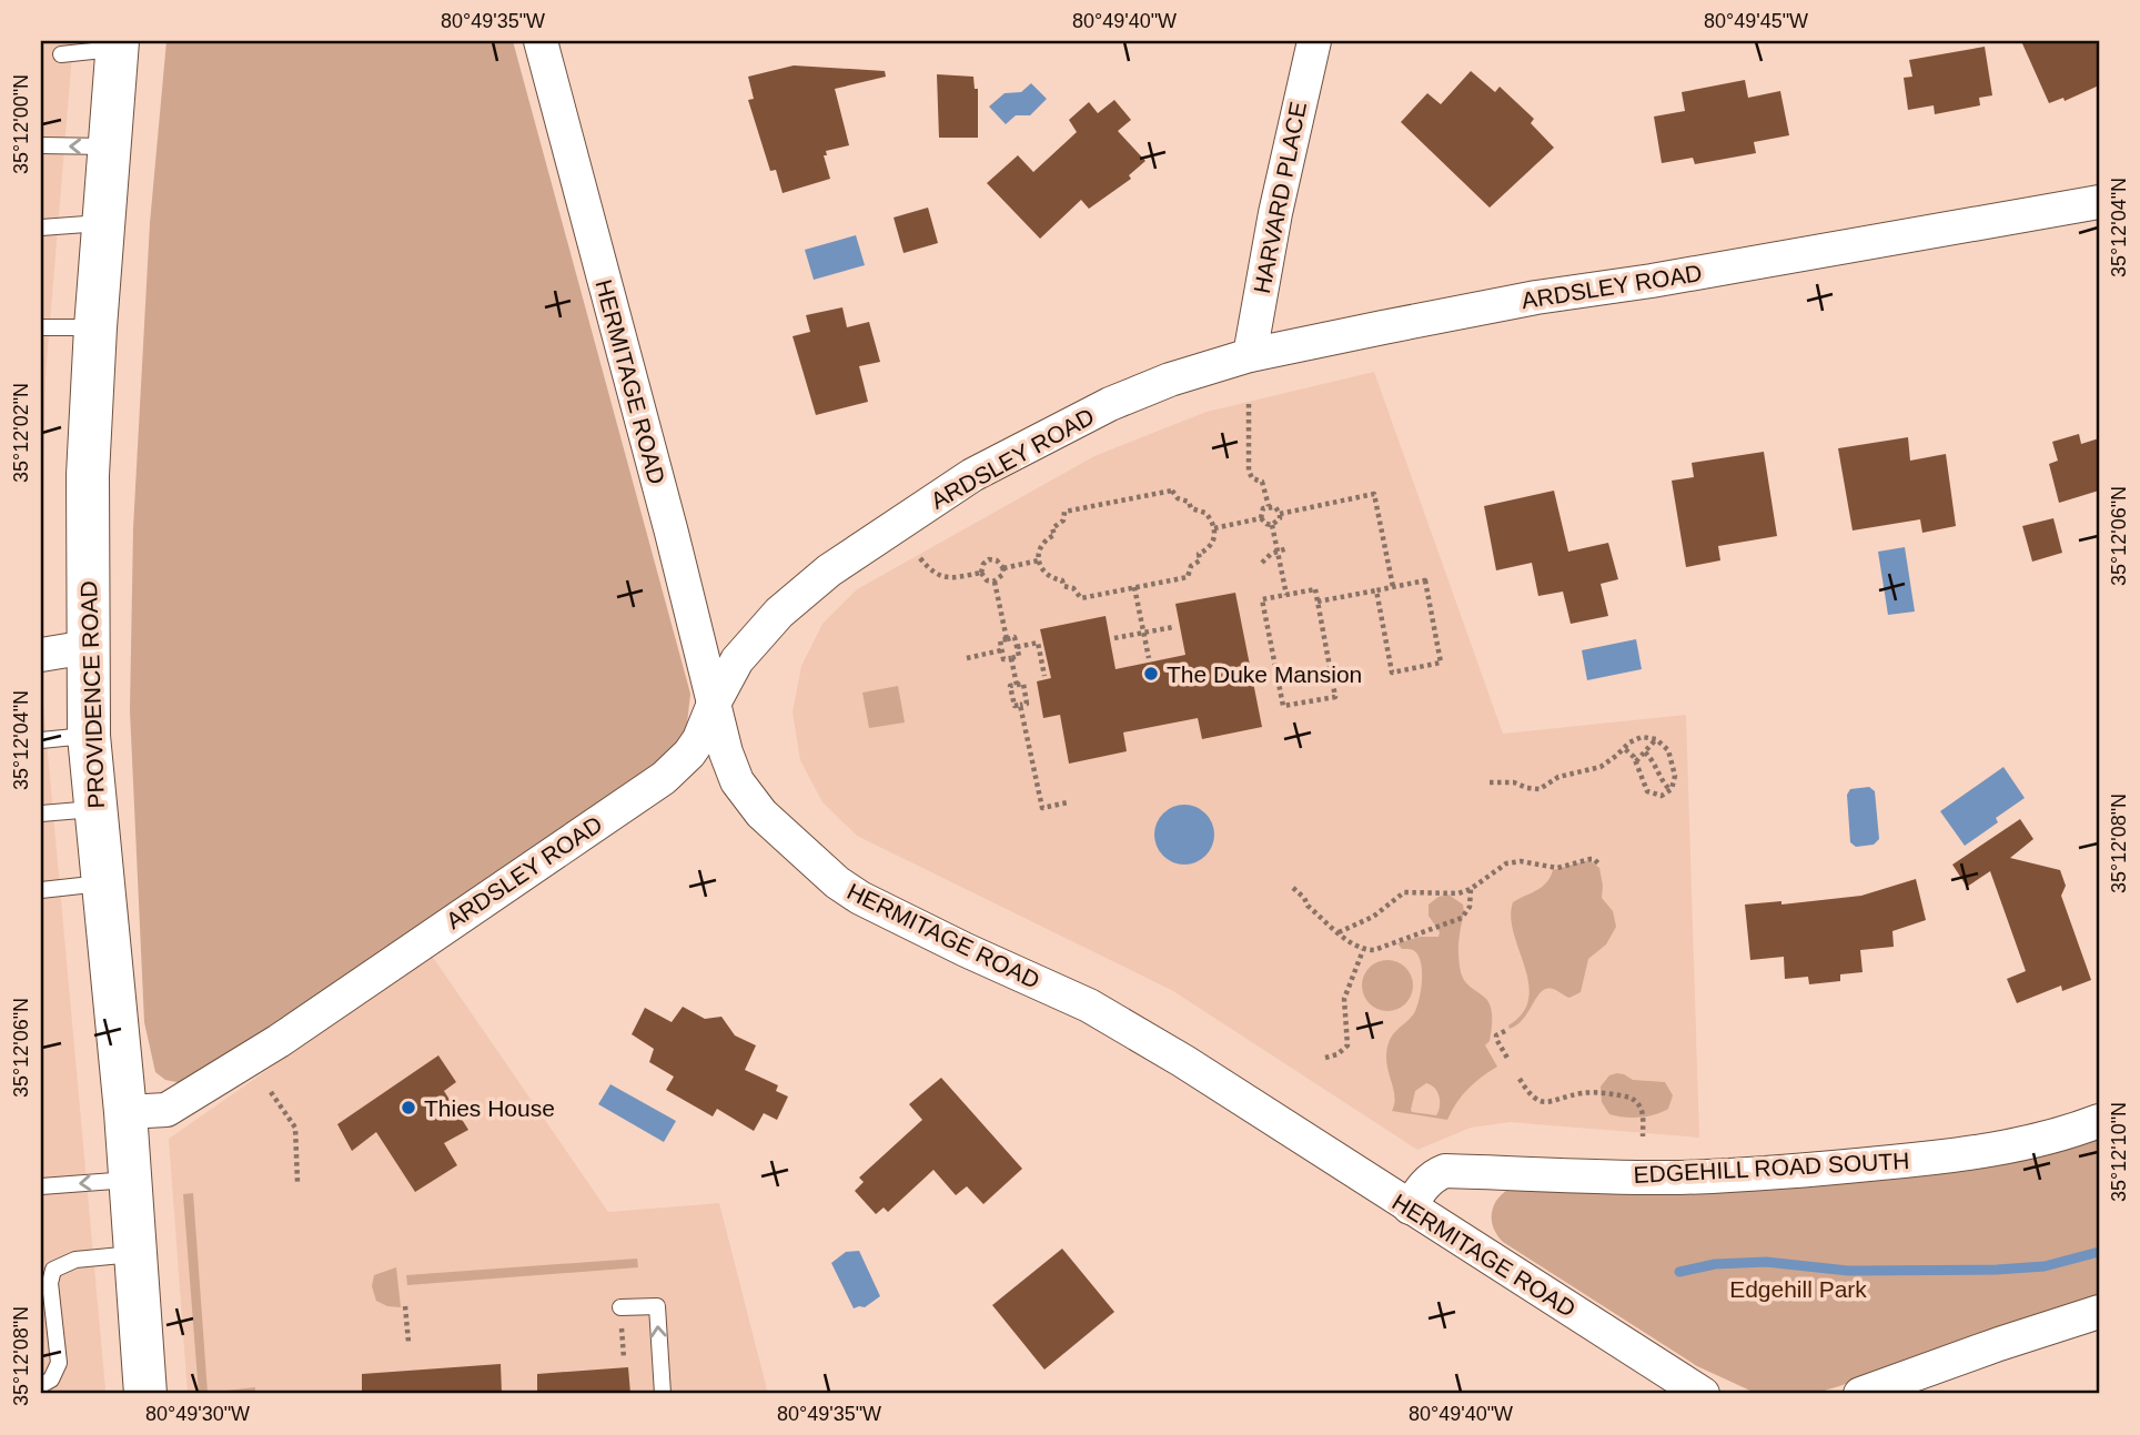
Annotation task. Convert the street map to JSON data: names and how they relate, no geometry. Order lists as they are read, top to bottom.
{
  "streets": {
    "main road": ["PROVIDENCE ROAD"],
    "street": [
      "HARVARD PLACE",
      "ARDSLEY ROAD",
      "HERMITAGE ROAD",
      "EDGEHILL ROAD SOUTH"
    ]
  },
  "crossings": [
    ["HARVARD PLACE", "ARDSLEY ROAD"],
    ["ARDSLEY ROAD", "HERMITAGE ROAD"],
    ["ARDSLEY ROAD", "PROVIDENCE ROAD"],
    ["HERMITAGE ROAD", "EDGEHILL ROAD SOUTH"]
  ],
  "parks": ["Edgehill Park"],
  "places": ["The Duke Mansion", "Thies House"],
  "coordinates": [
    "80°49'35\"W",
    "80°49'40\"W",
    "80°49'45\"W",
    "35°12'00\"N",
    "35°12'04\"N",
    "35°12'02\"N",
    "35°12'06\"N",
    "35°12'08\"N",
    "35°12'10\"N",
    "80°49'30\"W"
  ]
}
